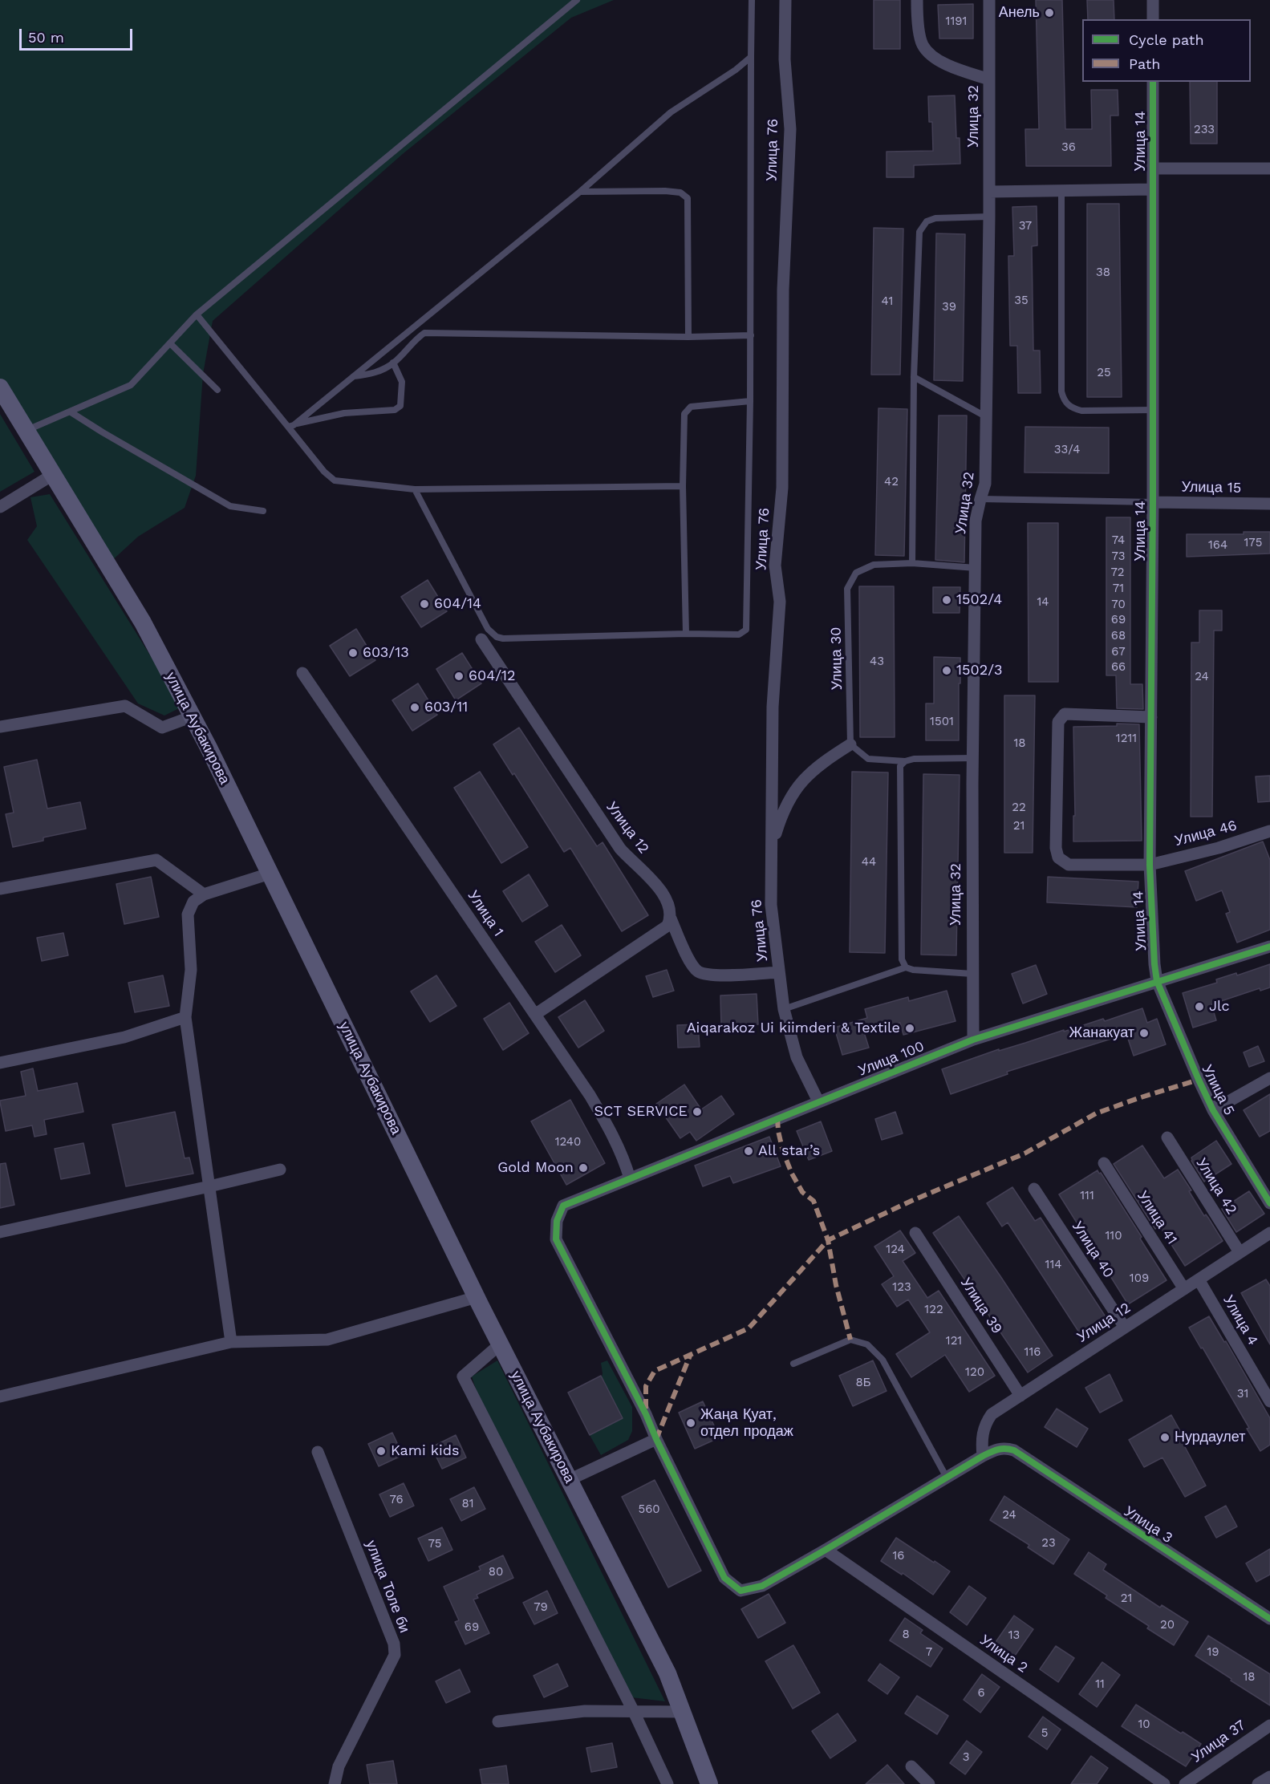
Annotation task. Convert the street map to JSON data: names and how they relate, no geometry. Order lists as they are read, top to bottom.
{
  "streets": {
    "main road": ["улица Аубакирова"],
    "street": [
      "Улица 32",
      "Улица 14",
      "Улица 76",
      "Улица 15",
      "Улица 12",
      "Улица 46",
      "Улица 1",
      "Улица 100",
      "Улица 5",
      "Улица 42",
      "Улица 41",
      "Улица 40",
      "Улица 39",
      "Улица 4",
      "Улица 3",
      "улица Толе би",
      "Улица 2",
      "Улица 37"
    ],
    "lane": ["Улица 30"]
  },
  "crossings": [
    ["Улица 32", "Улица 30"],
    ["Улица 32", "Улица 100"],
    ["Улица 14", "Улица 15"],
    ["Улица 14", "Улица 46"],
    ["Улица 14", "Улица 100"],
    ["Улица 14", "Улица 5"],
    ["Улица 76", "Улица 12"],
    ["Улица 76", "Улица 100"],
    ["Улица 12", "Улица 42"],
    ["Улица 12", "Улица 41"],
    ["Улица 12", "Улица 40"],
    ["Улица 12", "Улица 39"],
    ["Улица 12", "Улица 4"],
    ["Улица 12", "Улица 3"],
    ["Улица 1", "Улица 100"],
    ["Улица 100", "Улица 5"]
  ],
  "places": [
    "Анель",
    "1502/4",
    "604/14",
    "603/13",
    "1502/3",
    "604/12",
    "603/11",
    "Jlc",
    "Aiqarakoz Ui kiimderi & Textile",
    "Жанакуат",
    "SCT SERVICE",
    "All star’s",
    "Gold Moon",
    "Жаңа Қуат, отдел продаж",
    "Нурдаулет",
    "Kami kids"
  ],
  "house_numbers": [
    "1191",
    "233",
    "36",
    "37",
    "38",
    "35",
    "41",
    "39",
    "25",
    "33/4",
    "42",
    "74",
    "175",
    "164",
    "73",
    "72",
    "71",
    "14",
    "70",
    "69",
    "68",
    "67",
    "43",
    "66",
    "24",
    "1501",
    "1211",
    "18",
    "22",
    "21",
    "44",
    "1240",
    "111",
    "110",
    "124",
    "114",
    "109",
    "123",
    "122",
    "121",
    "116",
    "120",
    "8Б",
    "31",
    "76",
    "81",
    "560",
    "24",
    "23",
    "75",
    "16",
    "80",
    "21",
    "79",
    "20",
    "69",
    "8",
    "13",
    "7",
    "19",
    "18",
    "11",
    "6",
    "10",
    "5",
    "3"
  ],
  "legend": ["Cycle path", "Path"],
  "scale_bar": "50 m"
}
